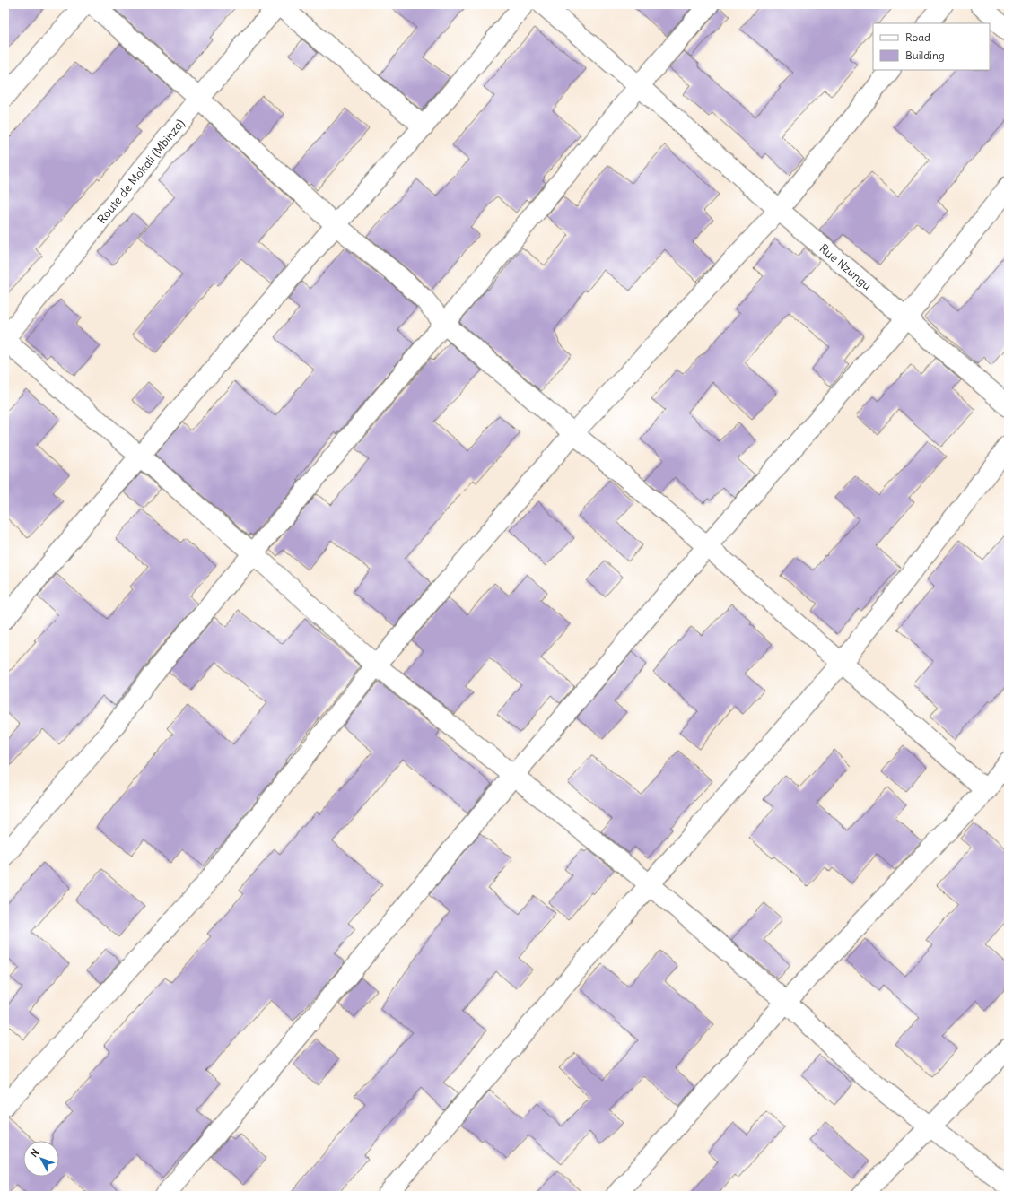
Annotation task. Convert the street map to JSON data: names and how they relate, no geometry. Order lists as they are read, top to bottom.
{
  "streets": {
    "street": ["Route de Mokali (Mbinza)", "Rue Nzungu"]
  },
  "legend": ["Road", "Building"],
  "north": "top left"
}
